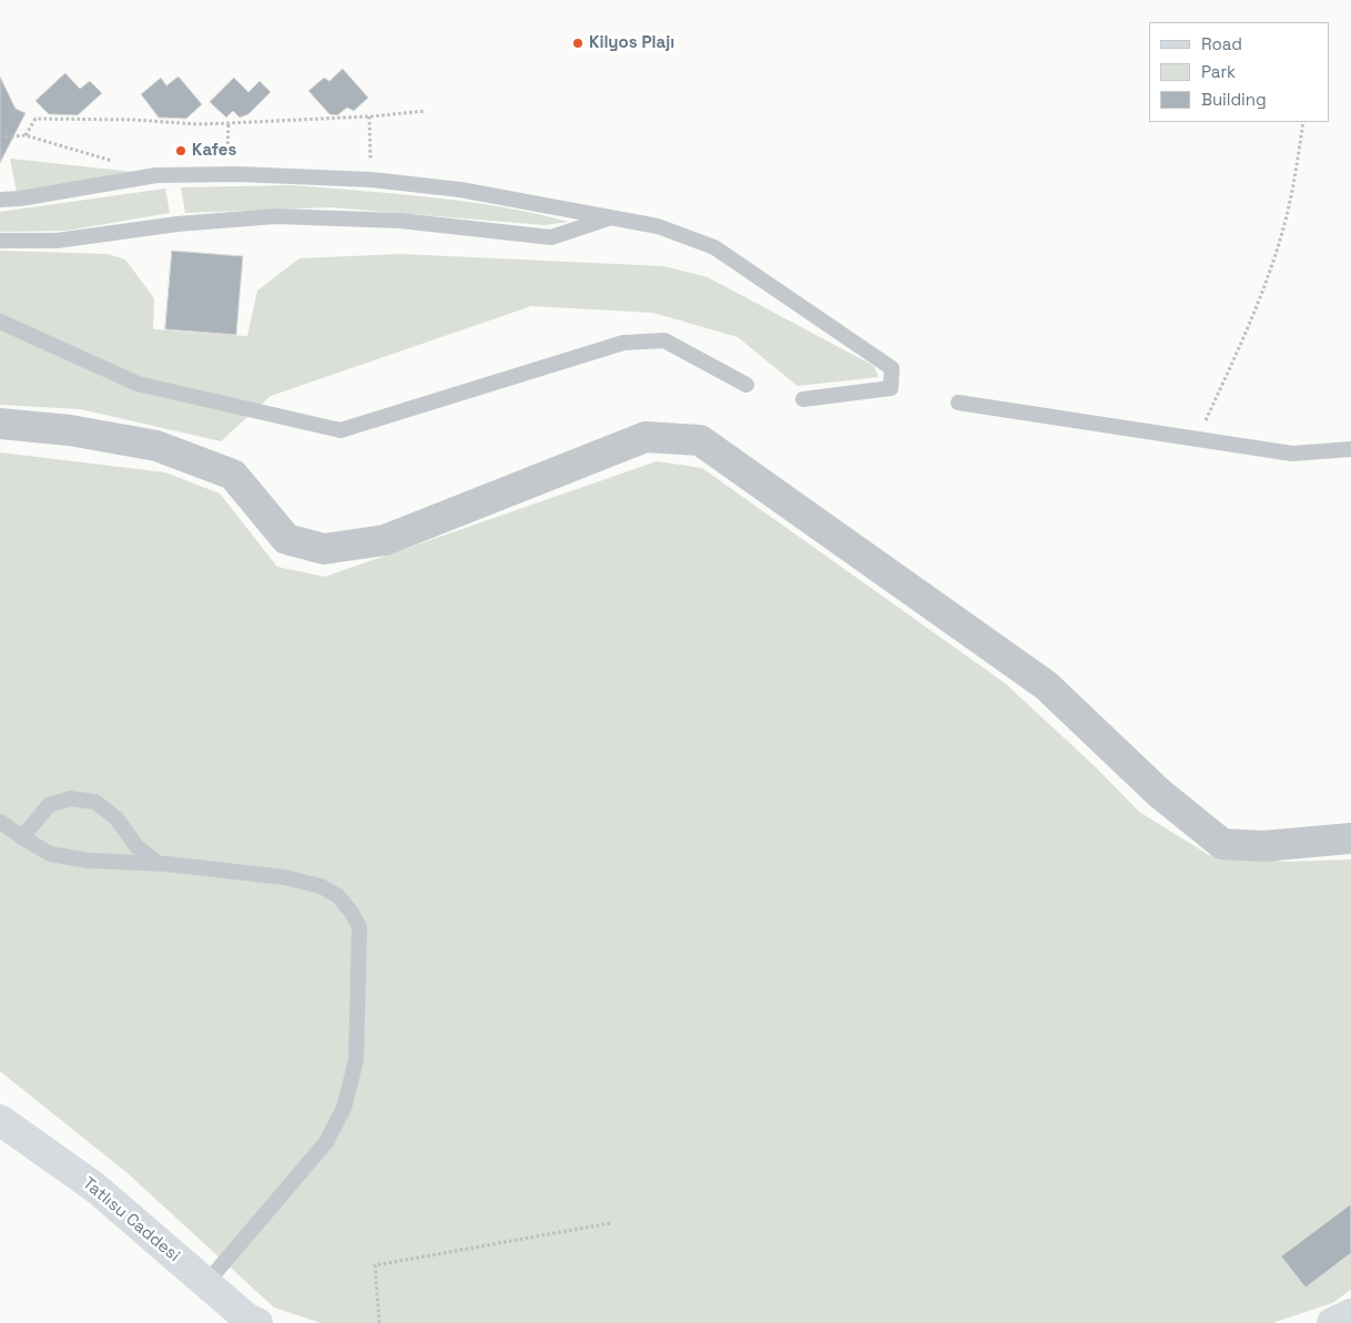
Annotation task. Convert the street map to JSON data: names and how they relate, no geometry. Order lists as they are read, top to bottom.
{
  "streets": {
    "main road": ["Tatlısu Caddesi"]
  },
  "places": ["Kilyos Plajı", "Kafes"],
  "legend": ["Road", "Park", "Building"]
}
